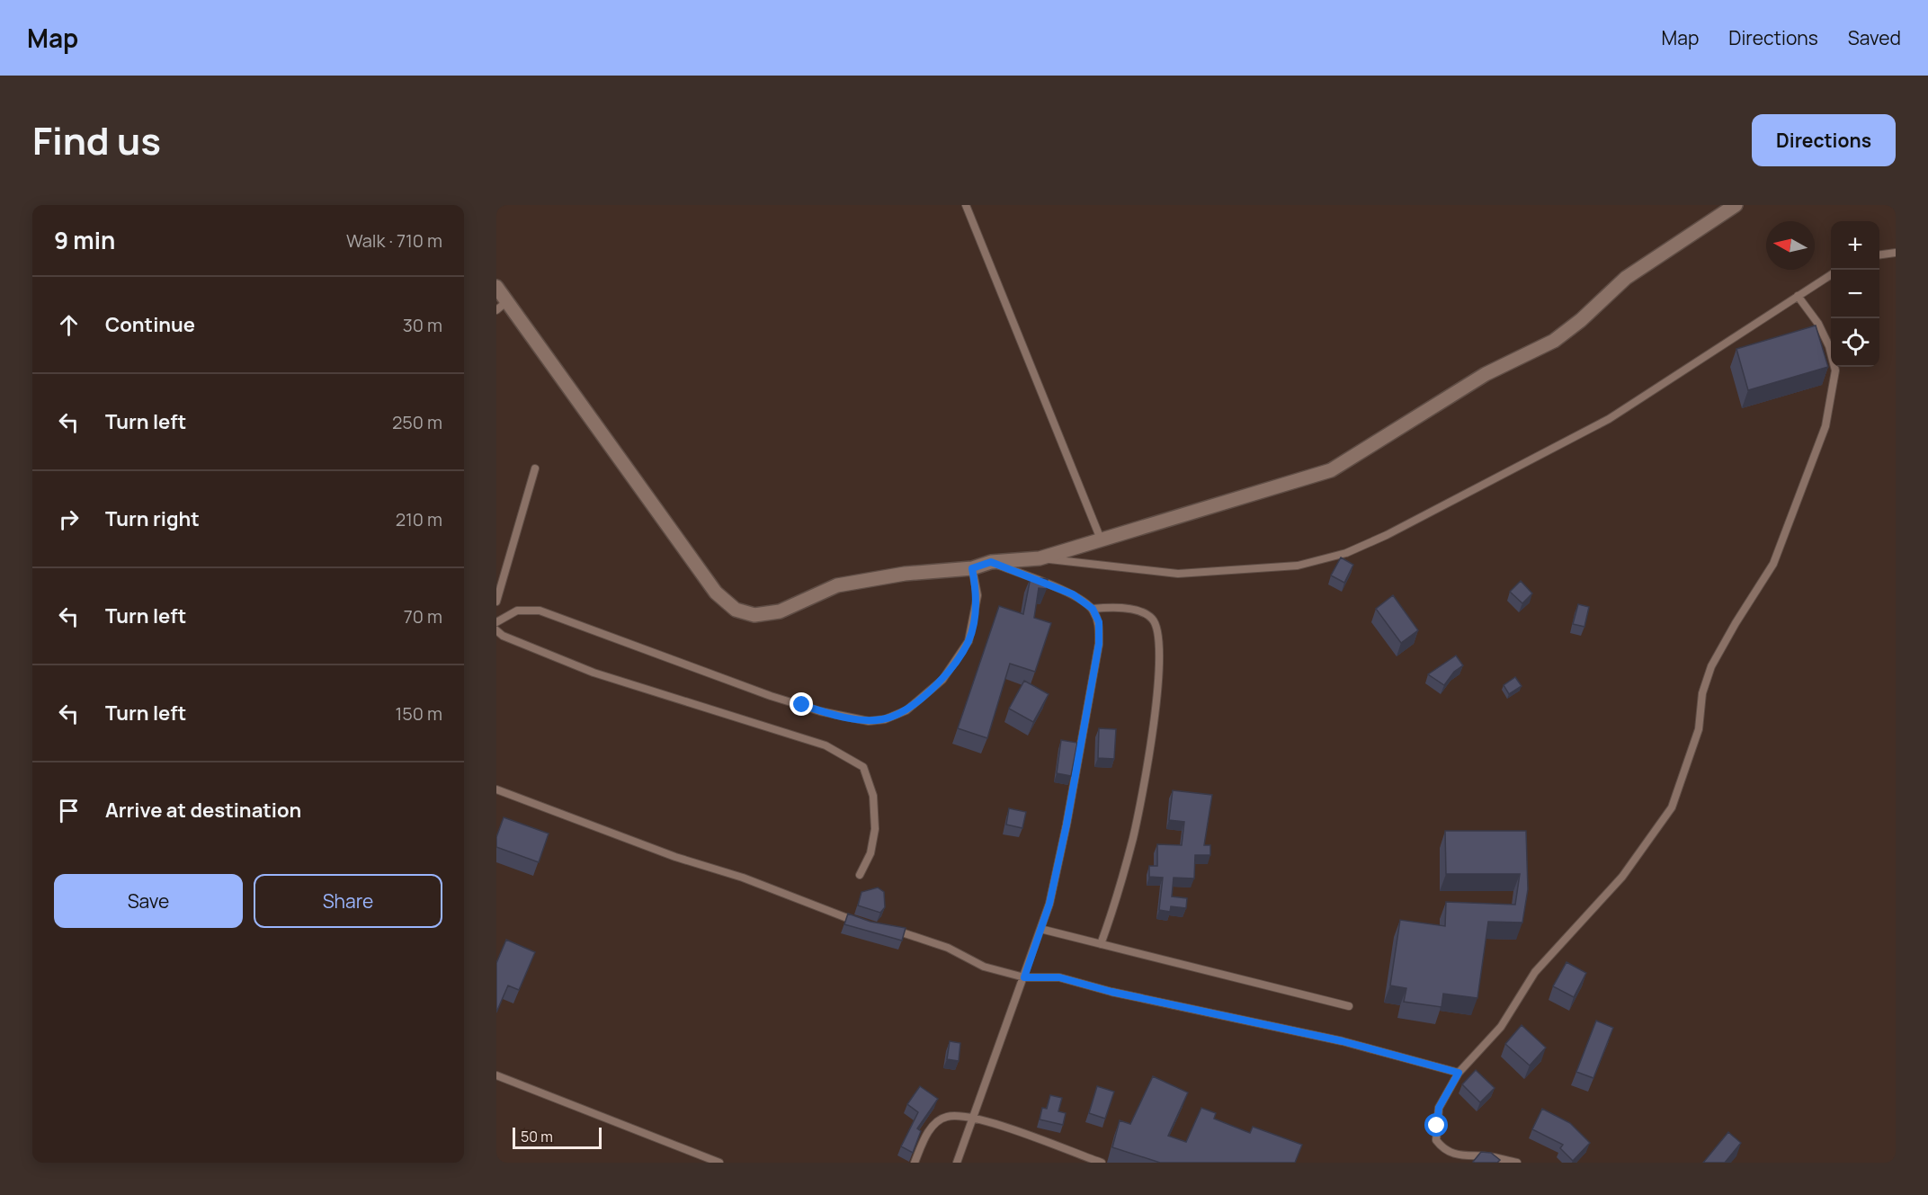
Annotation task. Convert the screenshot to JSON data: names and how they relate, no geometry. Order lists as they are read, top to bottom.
{
  "scale_bar": "50 m",
  "north": "left",
  "page": {
    "header": "Map",
    "nav": ["Map", "Directions", "Saved"],
    "title": "Find us",
    "buttons": [
      "Directions",
      ["Save", "Share"]
    ],
    "heading": ["9 min", "Walk · 710 m"],
    "map_buttons": ["+", "−"],
    "list": [
      ["Continue", "30 m"],
      ["Turn left", "250 m"],
      ["Turn right", "210 m"],
      ["Turn left", "70 m"],
      ["Turn left", "150 m"],
      "Arrive at destination"
    ],
    "scale": "50 m"
  }
}
